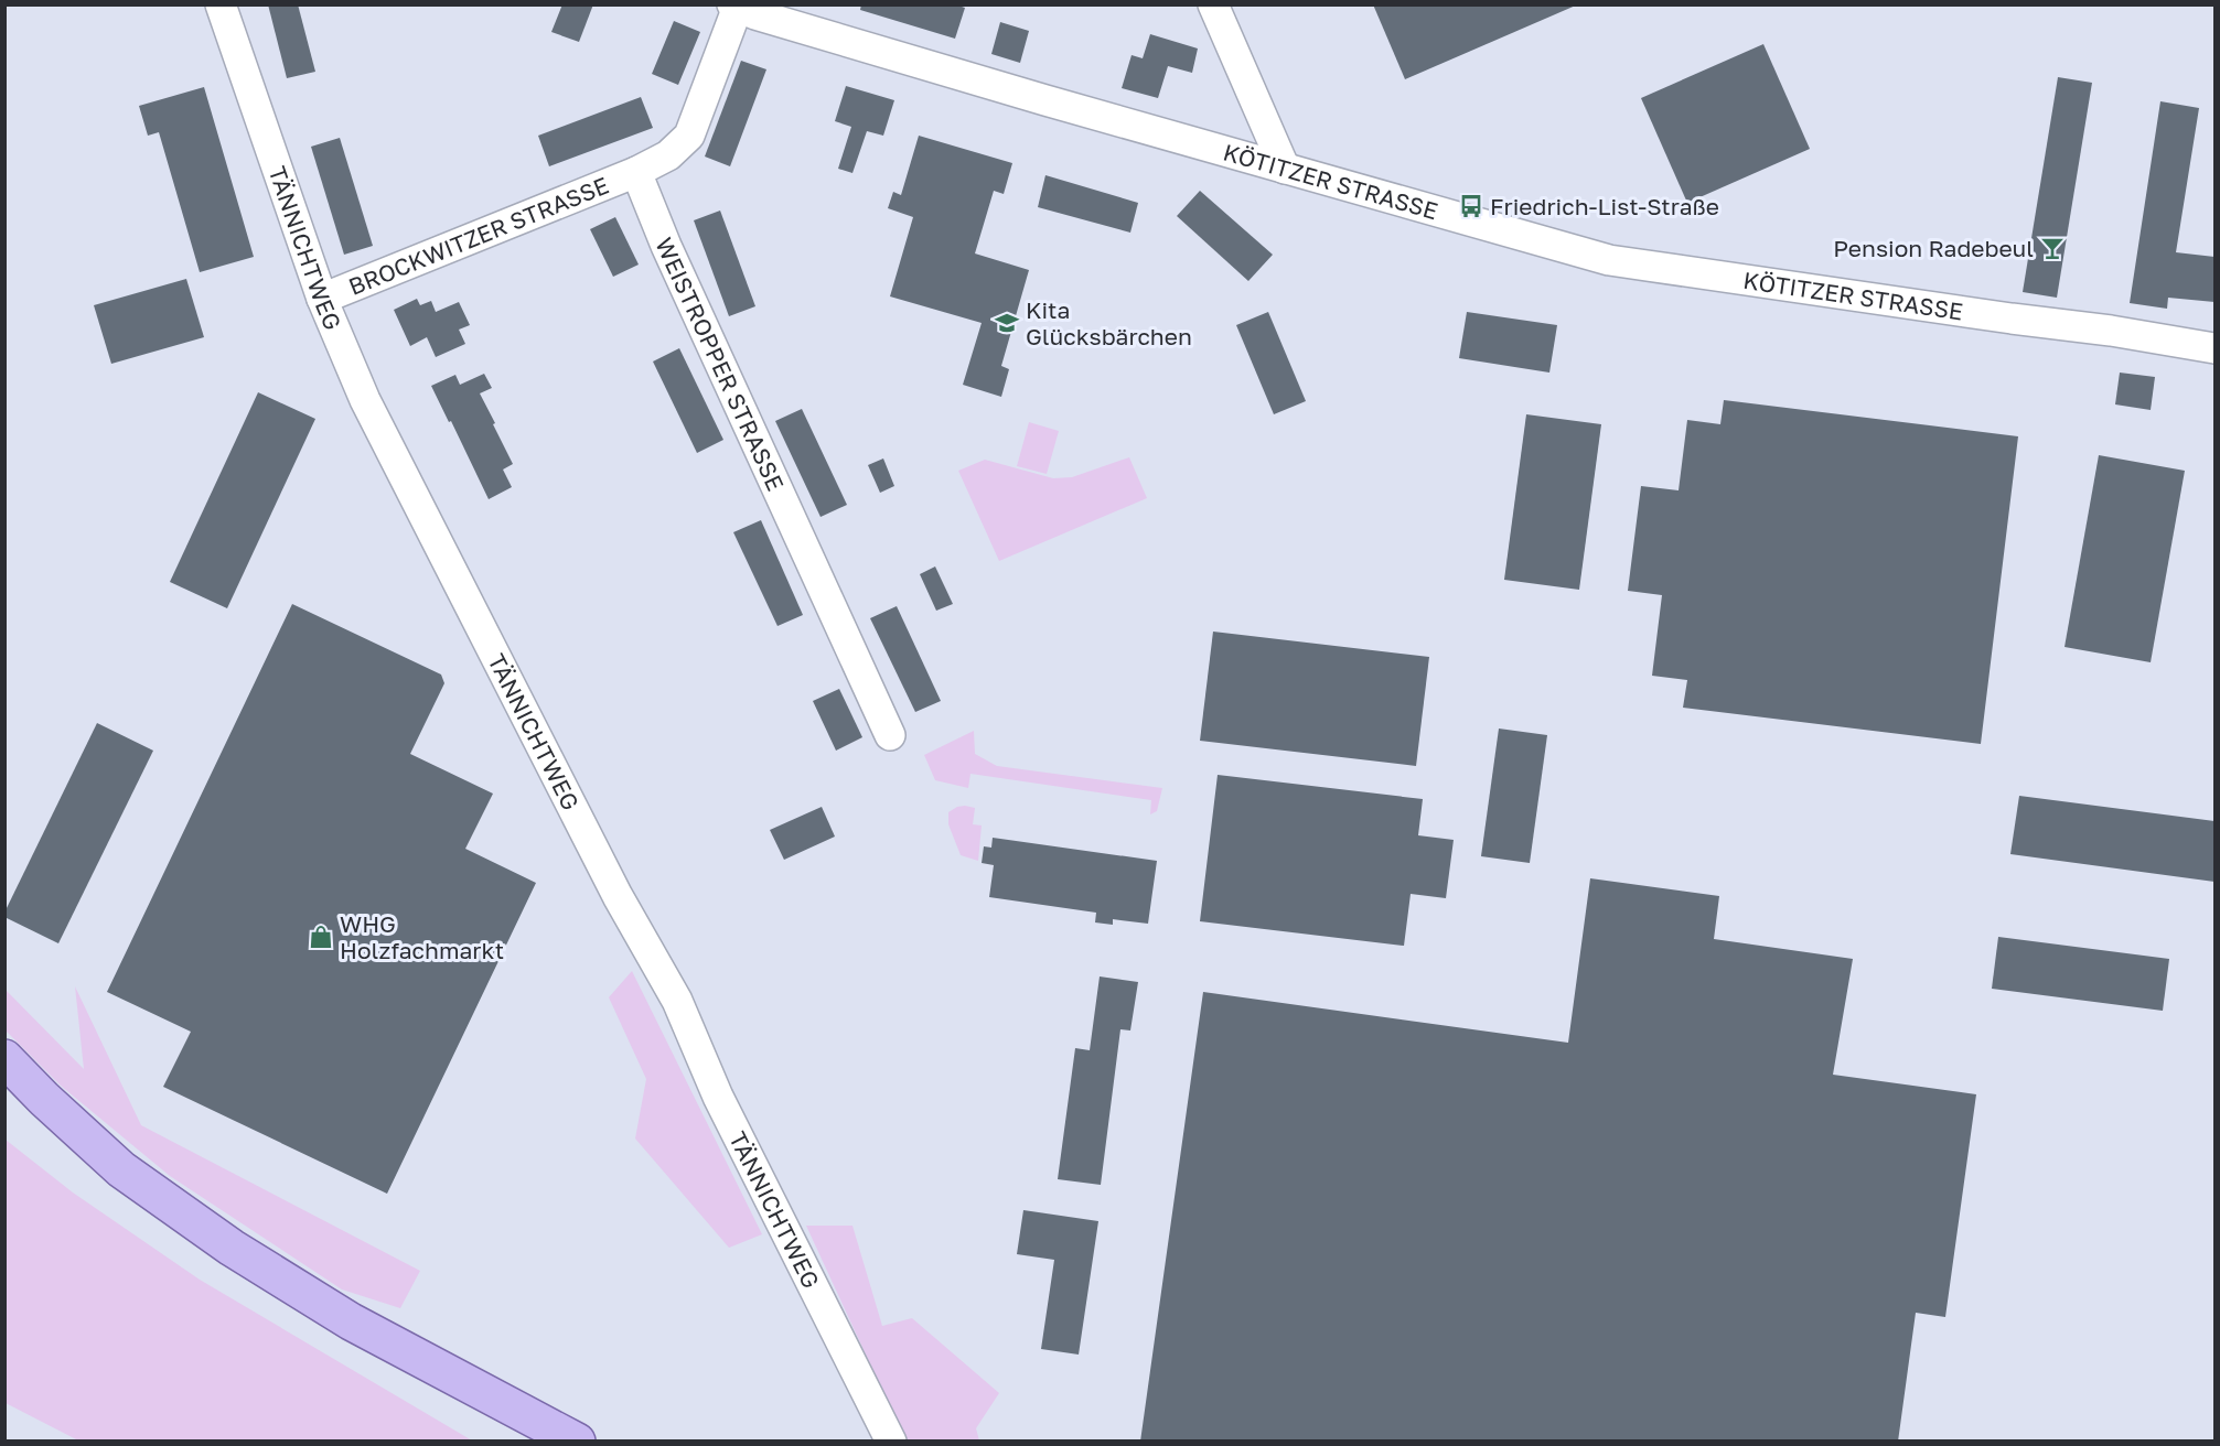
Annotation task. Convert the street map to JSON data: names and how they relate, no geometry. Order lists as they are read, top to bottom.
{
  "streets": {
    "street": [
      "KÖTITZER STRASSE",
      "BROCKWITZER STRASSE",
      "TÄNNICHTWEG",
      "WEISTROPPER STRASSE"
    ]
  },
  "crossings": [
    ["BROCKWITZER STRASSE", "TÄNNICHTWEG"],
    ["BROCKWITZER STRASSE", "WEISTROPPER STRASSE"]
  ],
  "places": {
    "bus stop": ["Friedrich-List-Straße"],
    "bar": ["Pension Radebeul"],
    "school or university": ["Kita Glücksbärchen"],
    "shop": ["WHG Holzfachmarkt"]
  }
}
